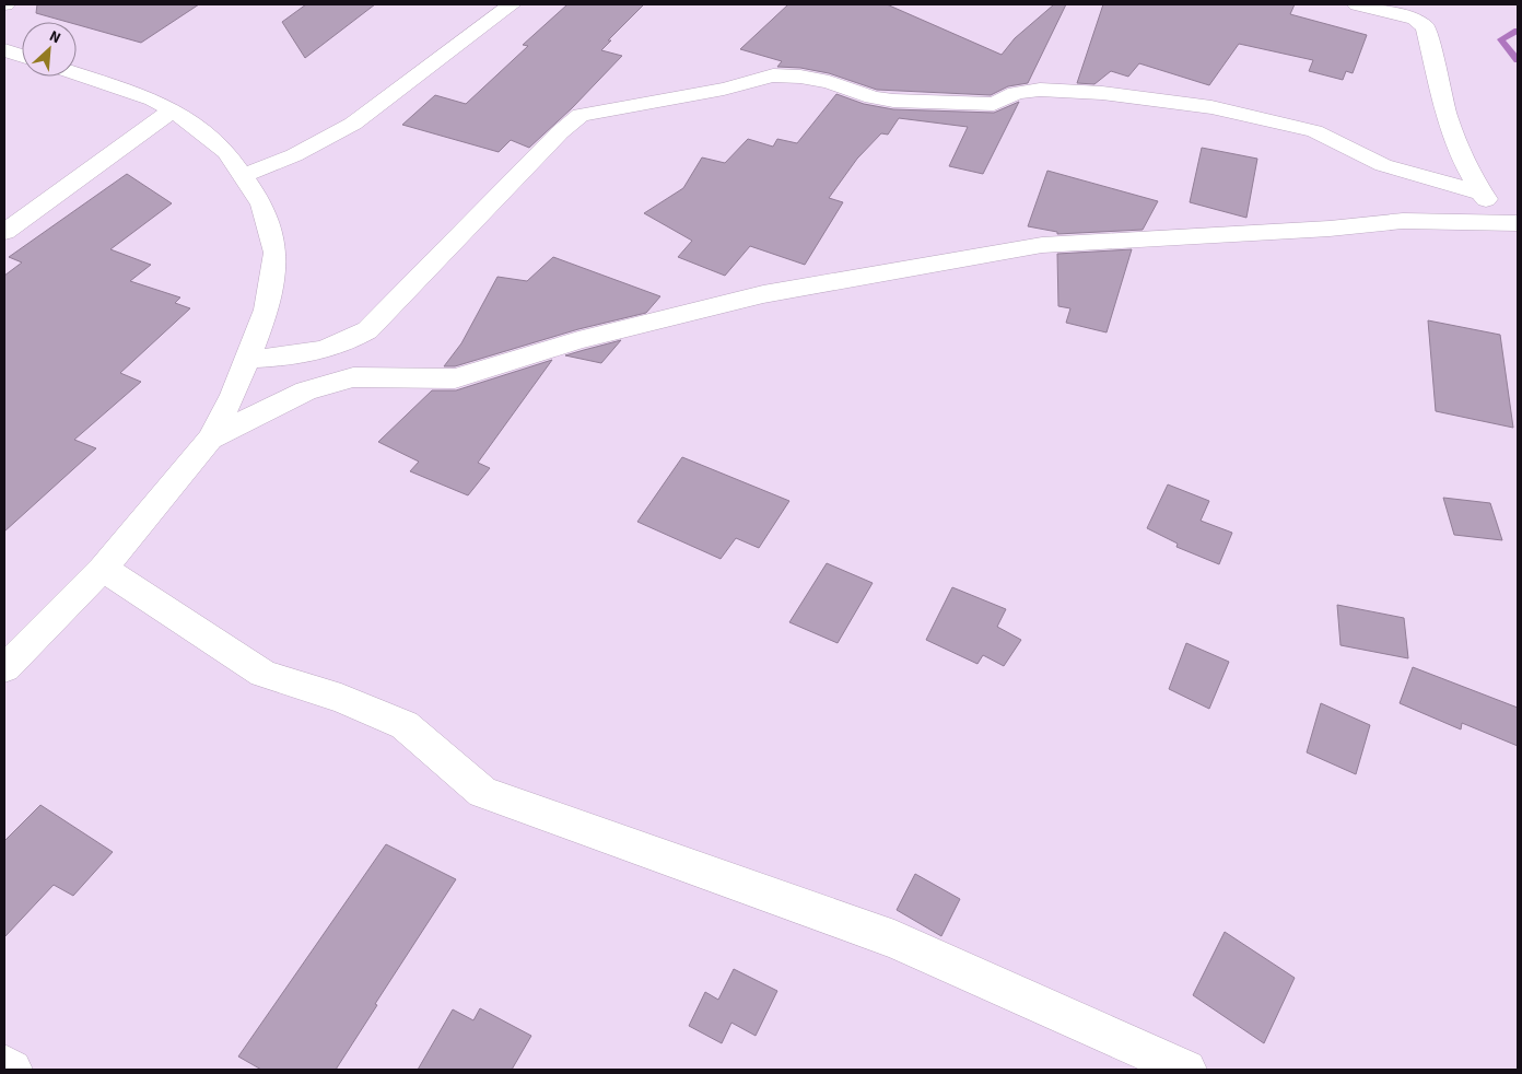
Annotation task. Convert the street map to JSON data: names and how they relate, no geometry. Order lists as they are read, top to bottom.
{
  "north": "top right"
}
